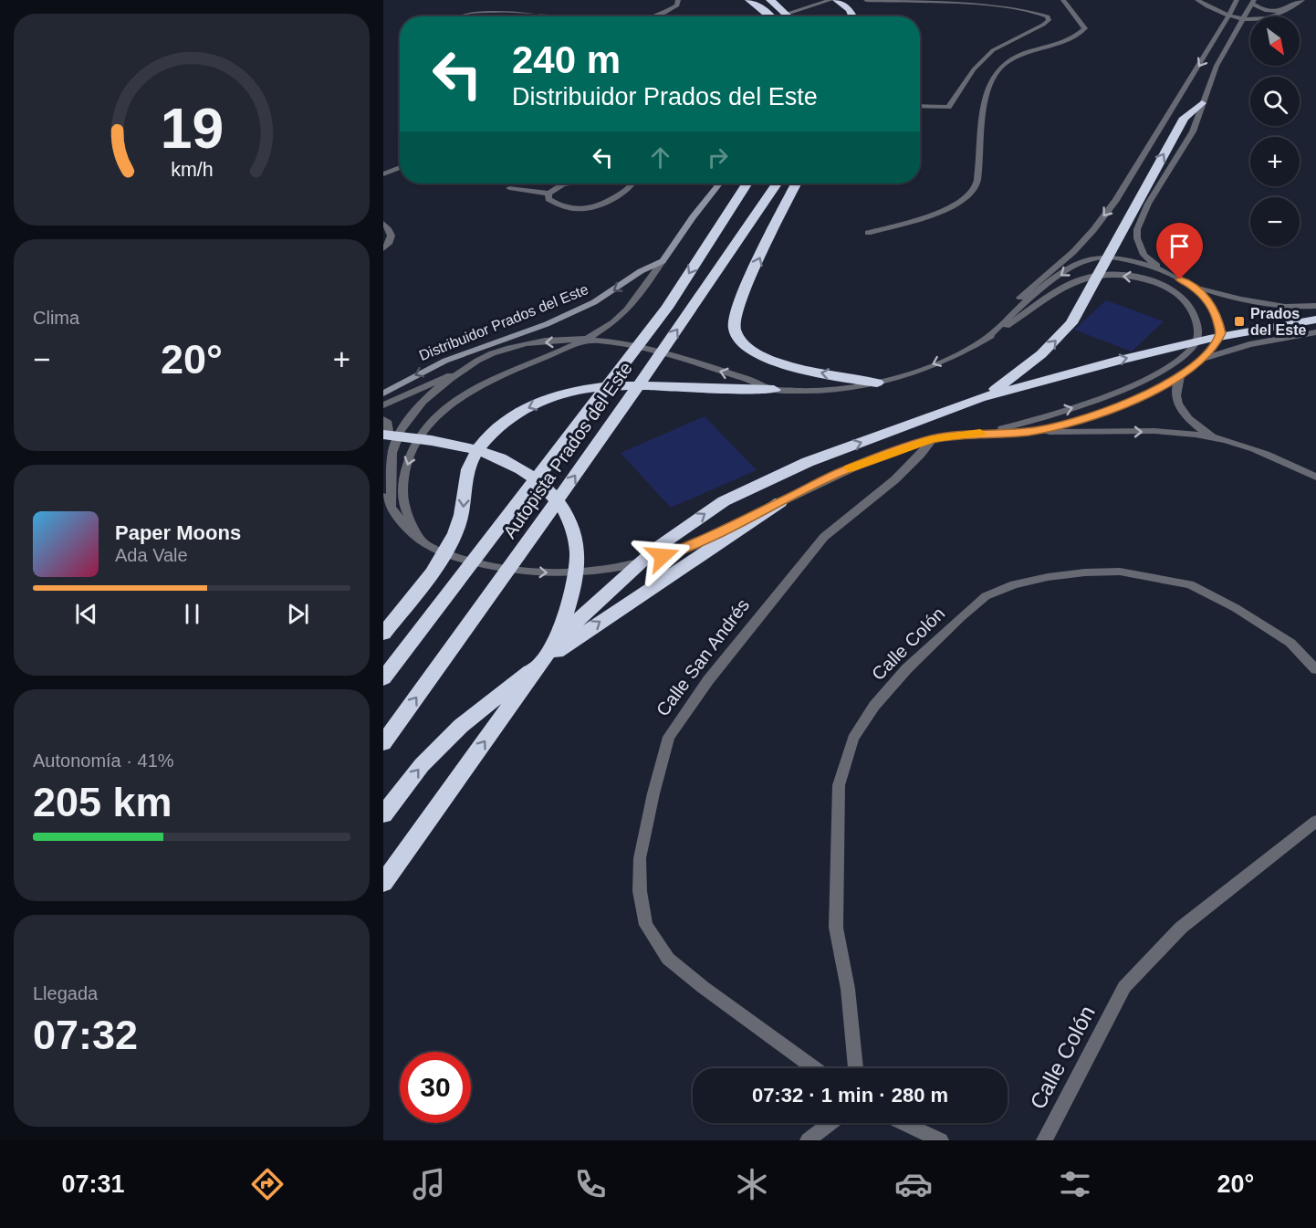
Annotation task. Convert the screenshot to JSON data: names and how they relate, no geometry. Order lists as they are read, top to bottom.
{
  "streets": {
    "highway": ["Autopista Prados del Este"],
    "main road": ["Distribuidor Prados del Este"],
    "street": ["Calle Colón", "Calle San Andrés"]
  },
  "crossings": [
    ["Distribuidor Prados del Este", "Calle San Andrés"]
  ],
  "places": {
    "transit": ["Prados del Este"]
  },
  "north": "bottom right",
  "page": {
    "map_buttons": ["+", "−"],
    "turn": ["240 m", "Distribuidor Prados del Este"],
    "tile": [
      "Clima",
      ["Autonomía · 41%", "205 km"],
      ["Llegada", "07:32"]
    ],
    "heat": ["−", "20°", "+"],
    "song": ["Paper Moons", "Ada Vale"],
    "limit": "30",
    "trip": "07:32 · 1 min · 280 m",
    "tabs": ["07:31", "20°"],
    "gauge": ["19", "km/h"]
  }
}
